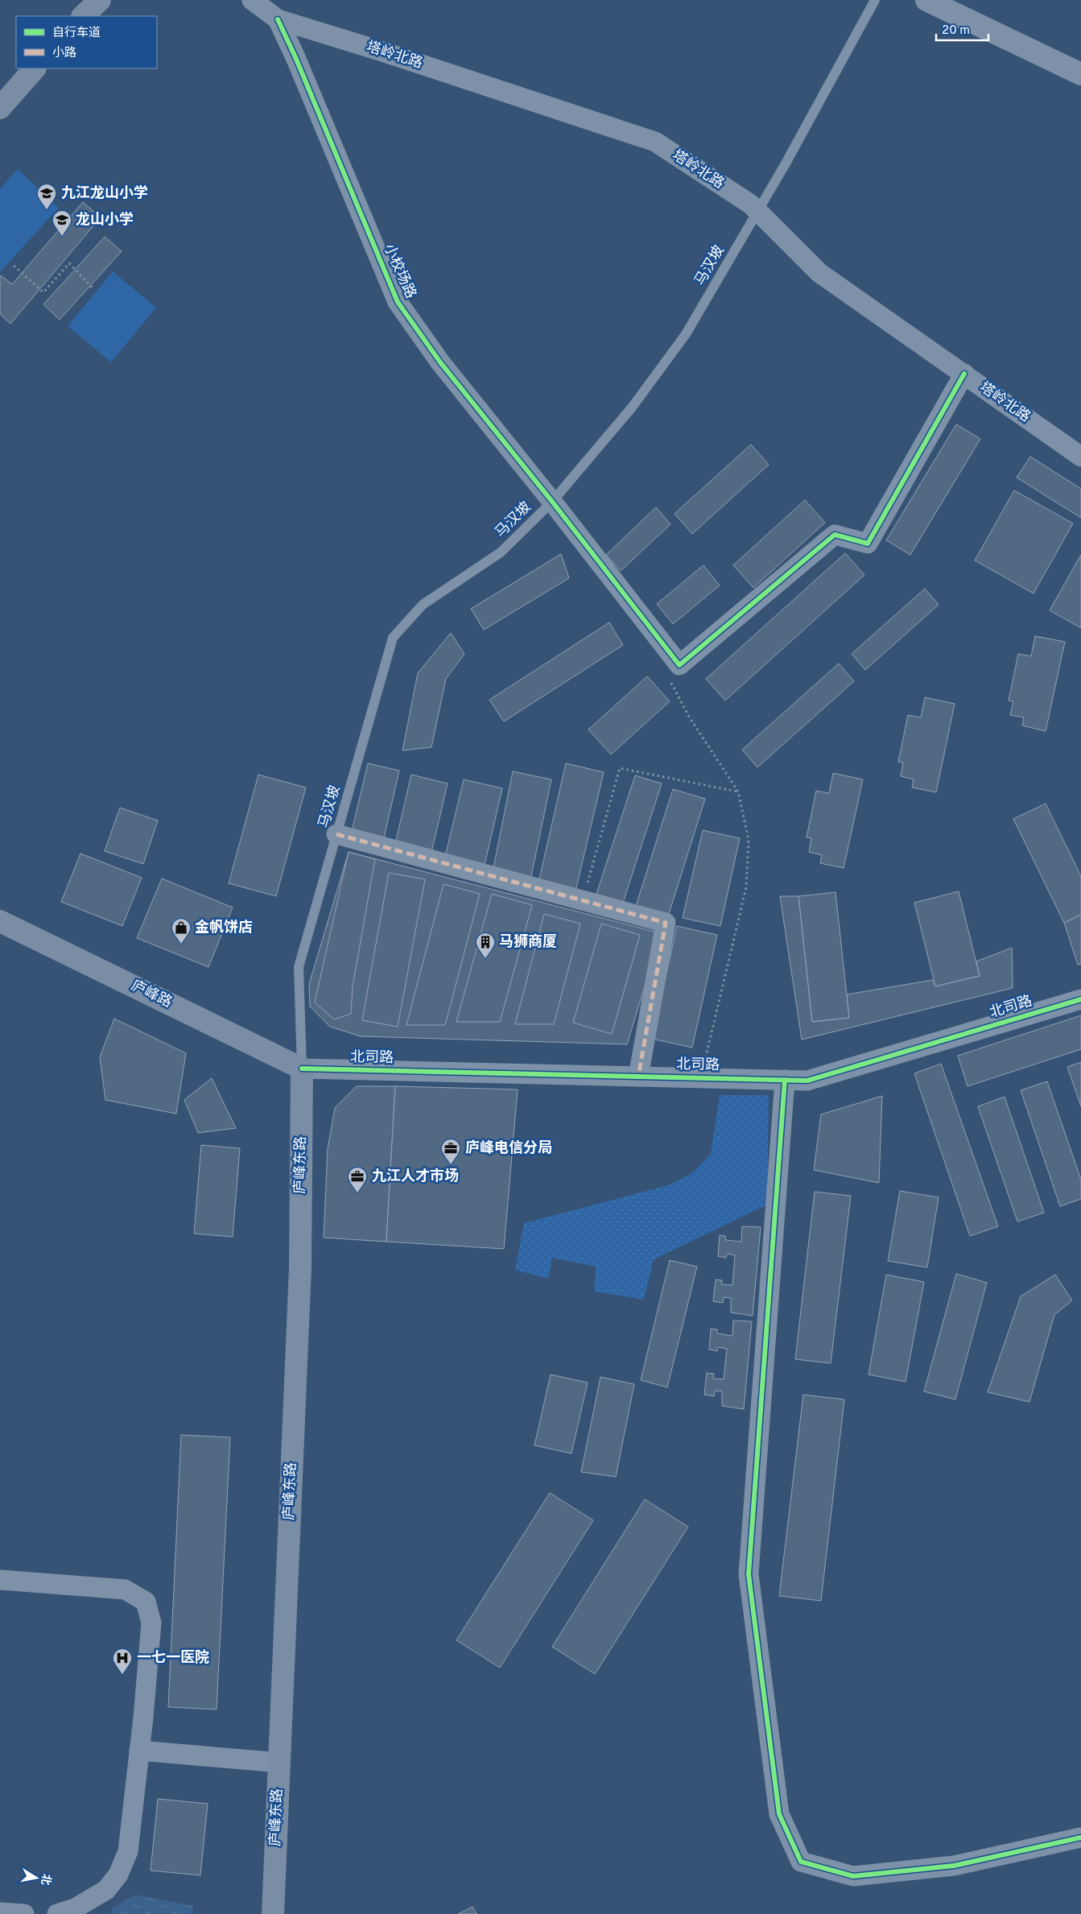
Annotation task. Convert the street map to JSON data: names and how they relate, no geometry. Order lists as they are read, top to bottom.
{
  "streets": {
    "main road": ["庐峰路", "庐峰东路"],
    "street": ["塔岭北路", "小校场路", "北司路"],
    "lane": ["马汉坡"]
  },
  "crossings": [
    ["塔岭北路", "马汉坡"],
    ["塔岭北路", "小校场路"],
    ["马汉坡", "小校场路"],
    ["马汉坡", "庐峰路"],
    ["马汉坡", "北司路"],
    ["马汉坡", "庐峰东路"],
    ["庐峰路", "北司路"],
    ["庐峰路", "庐峰东路"],
    ["北司路", "庐峰东路"]
  ],
  "places": {
    "school or university": ["九江龙山小学", "龙山小学"],
    "shop": ["金帆饼店"],
    "building": ["马狮商厦"],
    "office": ["庐峰电信分局", "九江人才市场"],
    "hospital": ["一七一医院"]
  },
  "legend": ["自行车道", "小路"],
  "scale_bar": "20 m",
  "north": "right"
}
